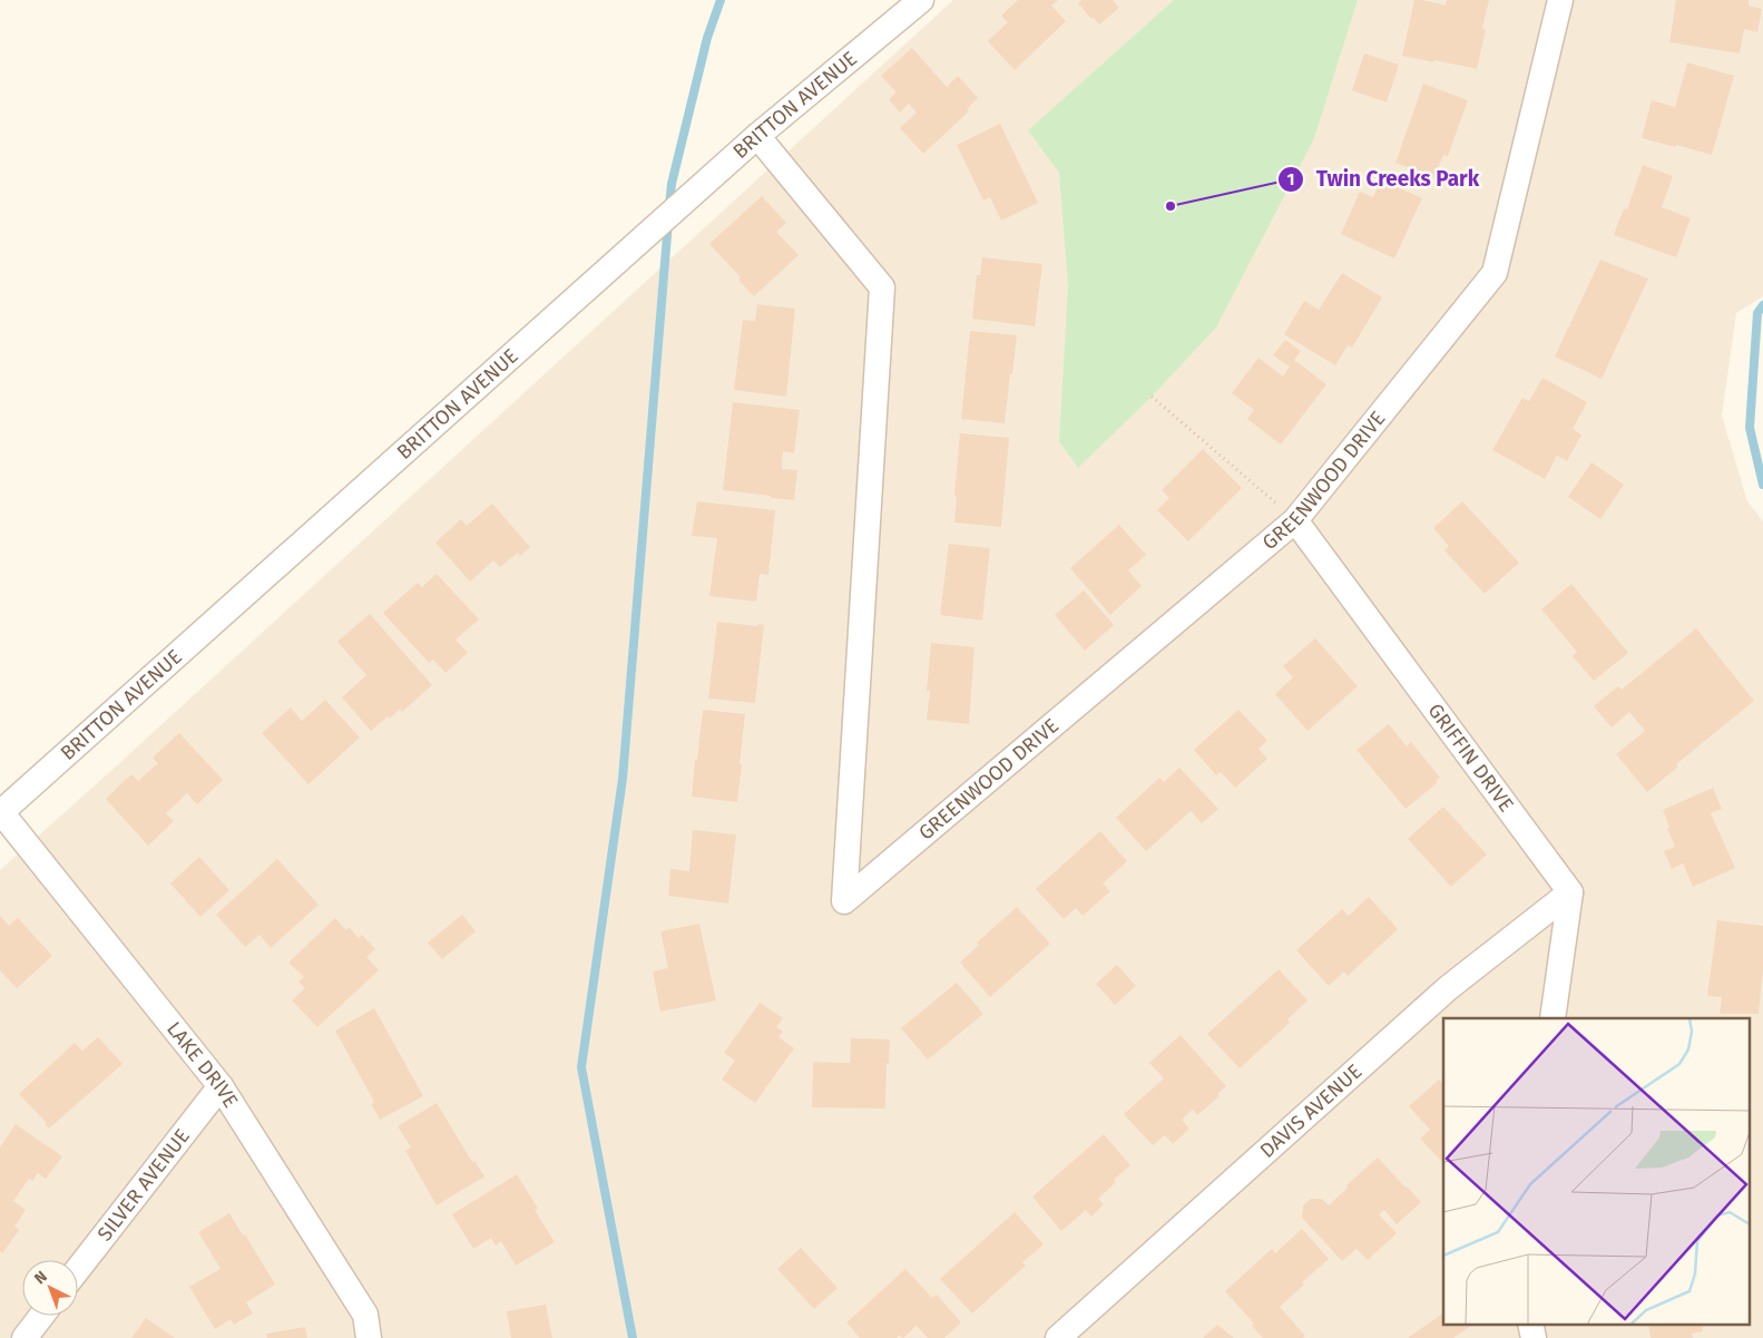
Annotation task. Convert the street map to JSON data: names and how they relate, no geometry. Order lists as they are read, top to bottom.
{
  "streets": {
    "street": [
      "BRITTON AVENUE",
      "GREENWOOD DRIVE",
      "GRIFFIN DRIVE",
      "LAKE DRIVE",
      "DAVIS AVENUE",
      "SILVER AVENUE"
    ]
  },
  "crossings": [
    ["BRITTON AVENUE", "GREENWOOD DRIVE"],
    ["BRITTON AVENUE", "LAKE DRIVE"],
    ["GREENWOOD DRIVE", "GRIFFIN DRIVE"],
    ["GRIFFIN DRIVE", "DAVIS AVENUE"],
    ["LAKE DRIVE", "SILVER AVENUE"]
  ],
  "places": ["Twin Creeks Park"],
  "north": "top left"
}
